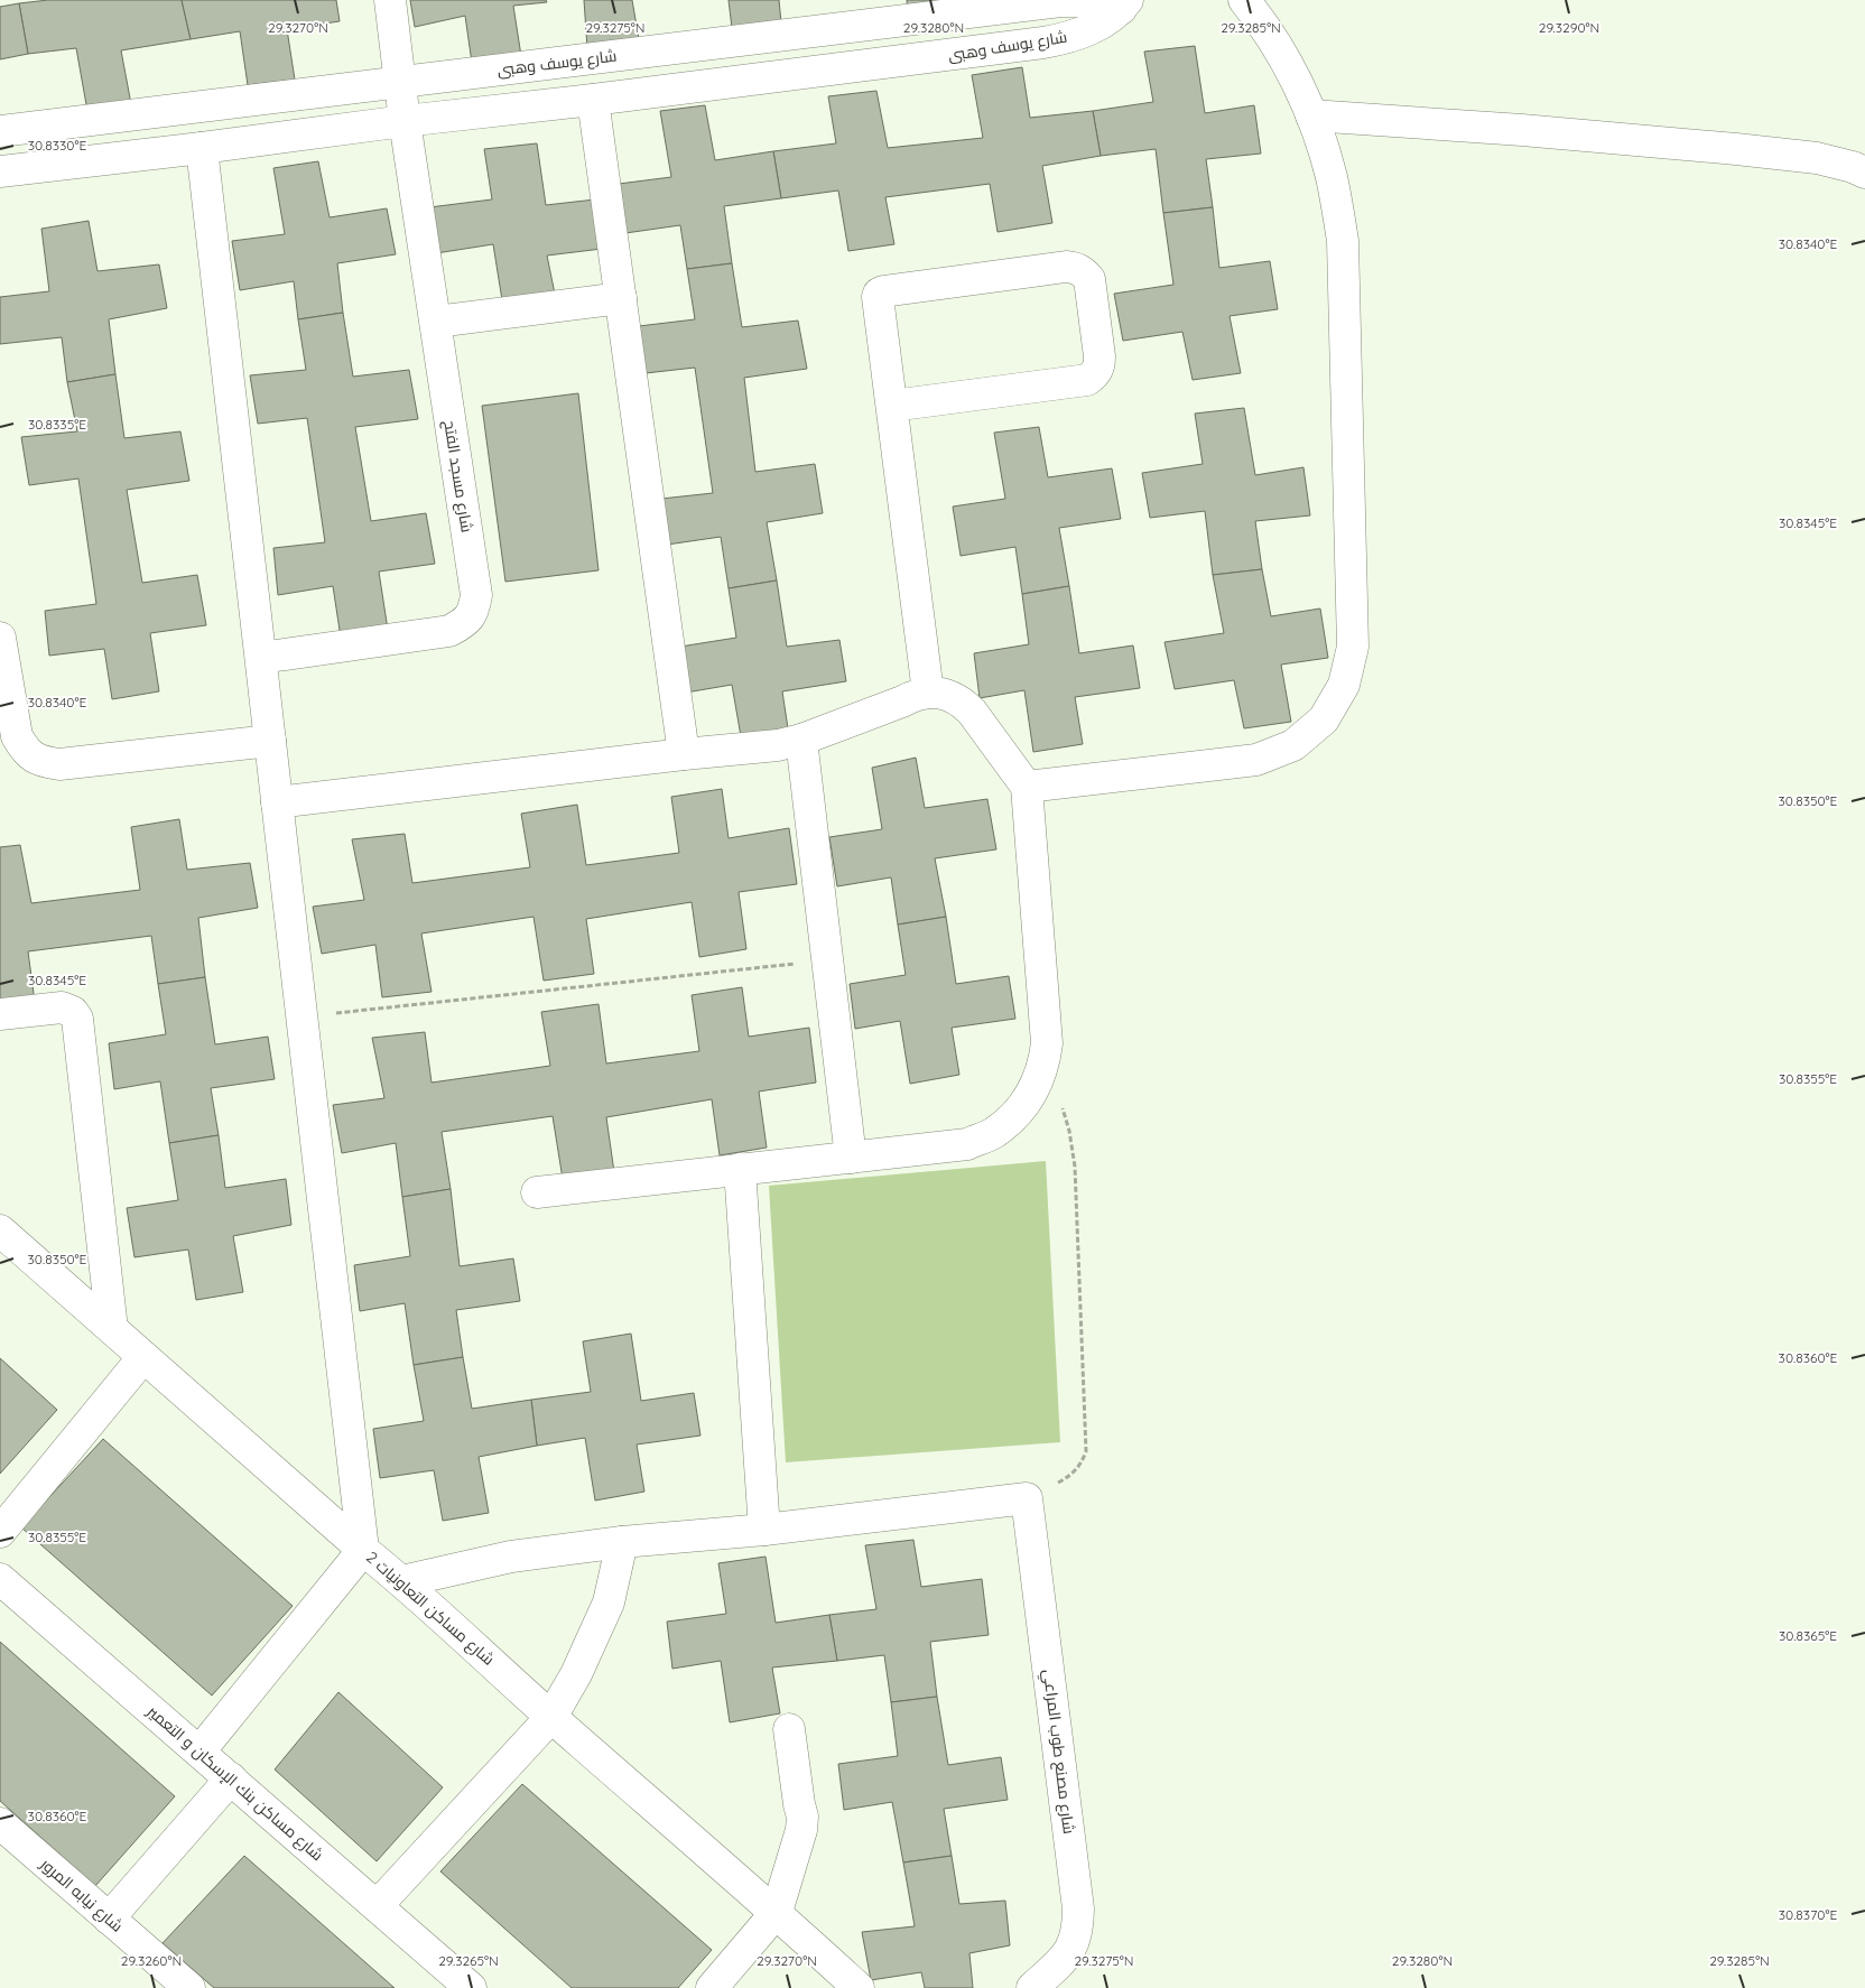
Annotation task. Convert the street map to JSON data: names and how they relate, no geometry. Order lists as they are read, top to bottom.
{
  "streets": {
    "street": [
      "شارع يوسف وهبى",
      "شارع مسجد الفتح",
      "شارع مساكن التعاونيات 2",
      "شارع مصنع طوب المراعي",
      "شارع مساكن بنك الإسكان و التعمير",
      "شارع نيابه المرور"
    ]
  },
  "crossings": [
    ["شارع يوسف وهبى", "شارع مسجد الفتح"]
  ],
  "coordinates": [
    "29.3270°N",
    "29.3275°N",
    "29.3280°N",
    "29.3285°N",
    "29.3290°N",
    "30.8330°E",
    "30.8340°E",
    "30.8335°E",
    "30.8345°E",
    "30.8350°E",
    "30.8355°E",
    "30.8360°E",
    "30.8365°E",
    "30.8370°E",
    "29.3260°N",
    "29.3265°N"
  ]
}
